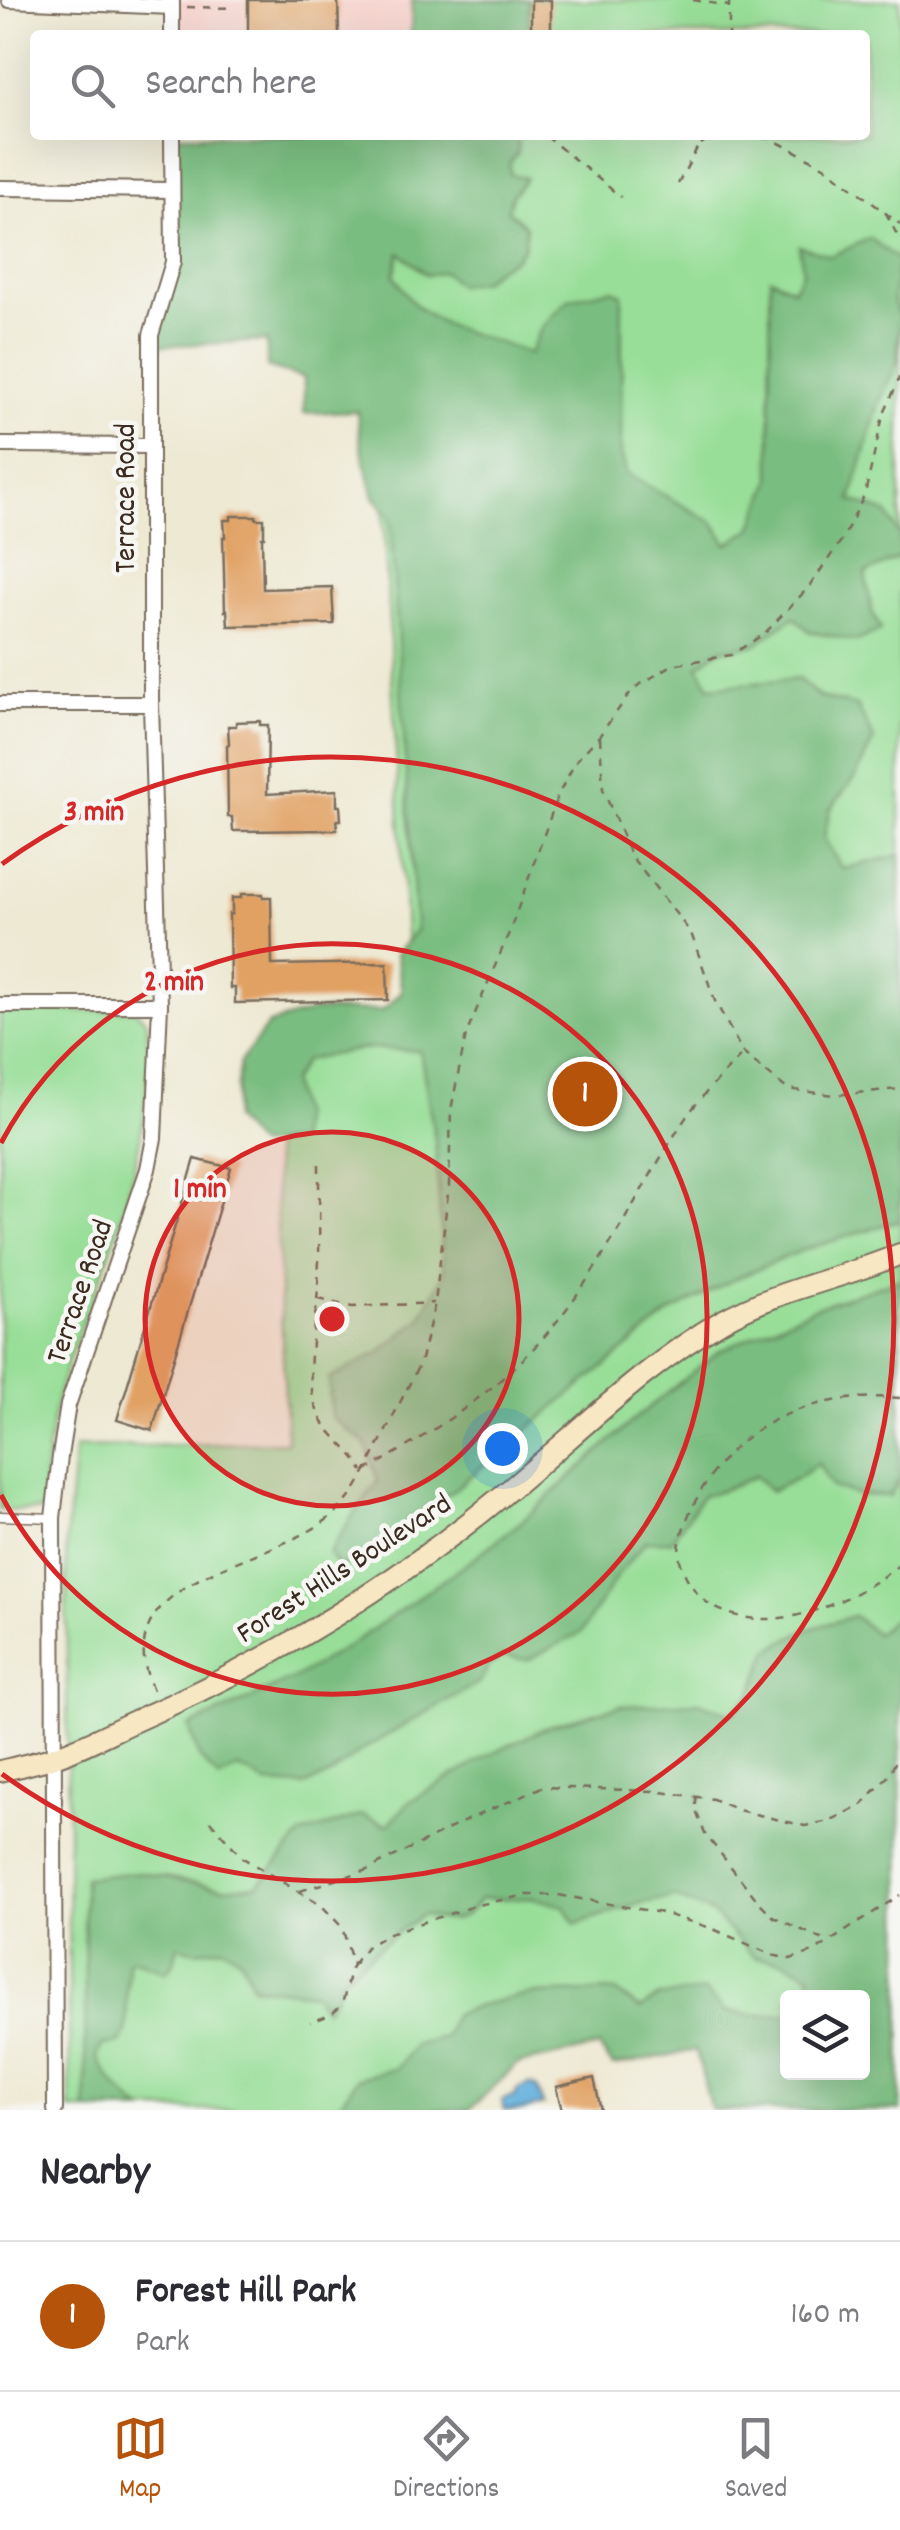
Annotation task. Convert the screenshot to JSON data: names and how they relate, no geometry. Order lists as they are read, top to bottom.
{
  "streets": {
    "street": ["Terrace Road", "Forest Hills Boulevard"]
  },
  "crossings": [
    ["Terrace Road", "Forest Hills Boulevard"]
  ],
  "page": {
    "search": "Search here",
    "pins": "1",
    "heading": "Nearby",
    "list": [
      {
        "mark": "1",
        "name": "Forest Hill Park",
        "note": "Park",
        "value": "160 m"
      }
    ],
    "nav": ["Map", "Directions", "Saved"]
  },
  "rings": ["3 min", "2 min", "1 min"]
}
